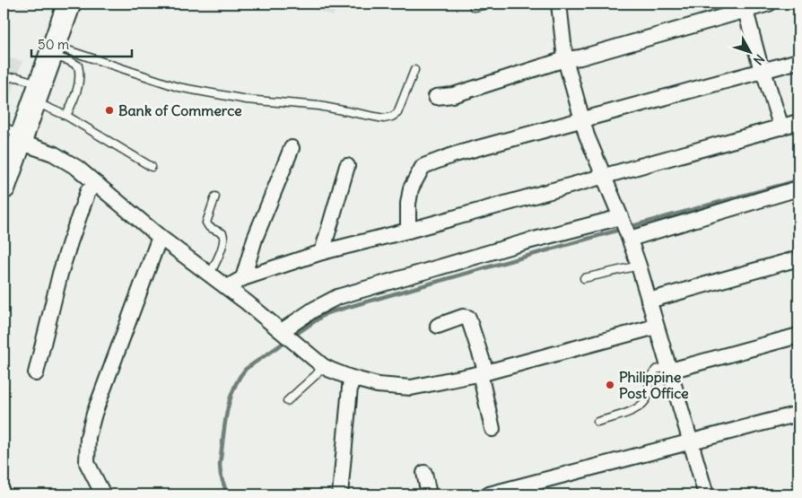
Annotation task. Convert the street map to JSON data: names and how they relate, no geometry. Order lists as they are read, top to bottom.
{
  "places": ["Bank of Commerce", "Philippine Post Office"],
  "scale_bar": "50 m",
  "north": "bottom right"
}
